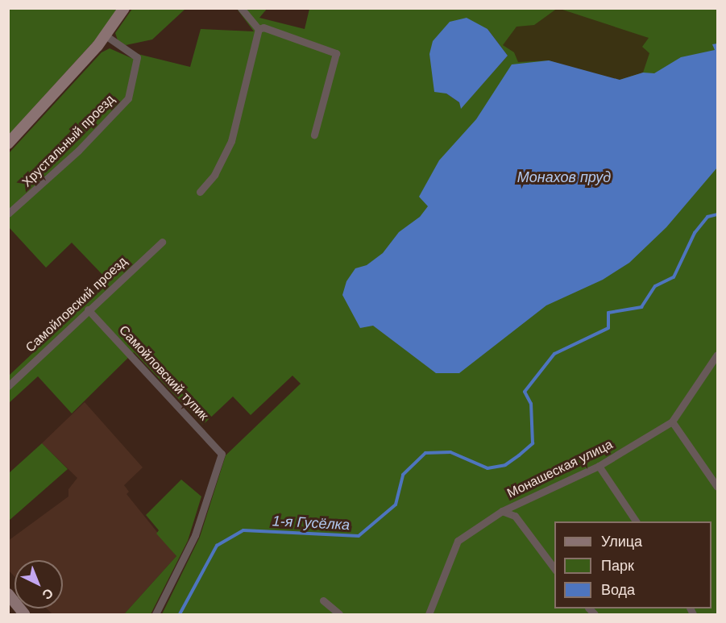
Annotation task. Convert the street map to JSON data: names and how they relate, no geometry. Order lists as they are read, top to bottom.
{
  "streets": {
    "street": [
      "Хрустальный проезд",
      "Самойловский проезд",
      "Самойловский тупик",
      "Монашеская улица"
    ]
  },
  "crossings": [
    ["Самойловский проезд", "Самойловский тупик"]
  ],
  "water": ["Монахов пруд", "1-я Гусёлка"],
  "legend": ["Улица", "Парк", "Вода"],
  "north": "bottom right"
}
